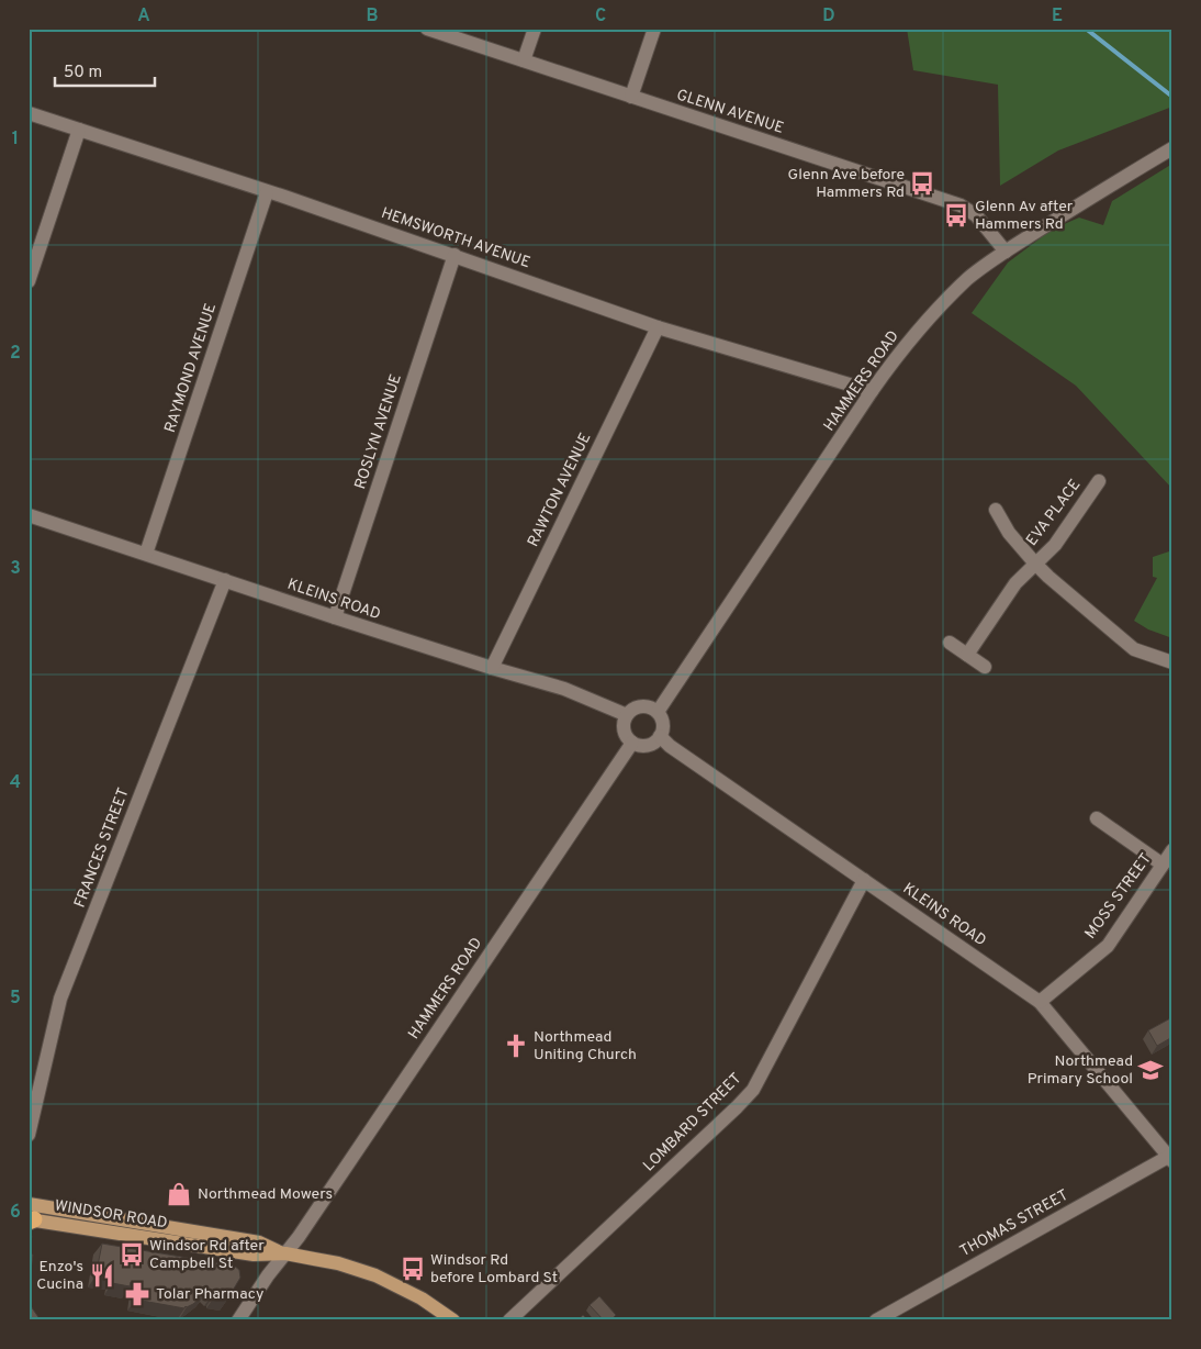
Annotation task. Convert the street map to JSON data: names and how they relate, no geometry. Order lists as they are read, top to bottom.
{
  "streets": {
    "main road": ["WINDSOR ROAD"],
    "street": [
      "GLENN AVENUE",
      "HEMSWORTH AVENUE",
      "RAYMOND AVENUE",
      "HAMMERS ROAD",
      "ROSLYN AVENUE",
      "RAWTON AVENUE",
      "EVA PLACE",
      "KLEINS ROAD",
      "FRANCES STREET",
      "MOSS STREET",
      "LOMBARD STREET",
      "THOMAS STREET"
    ]
  },
  "crossings": [
    ["GLENN AVENUE", "HAMMERS ROAD"],
    ["HEMSWORTH AVENUE", "RAYMOND AVENUE"],
    ["HEMSWORTH AVENUE", "HAMMERS ROAD"],
    ["HEMSWORTH AVENUE", "ROSLYN AVENUE"],
    ["HEMSWORTH AVENUE", "RAWTON AVENUE"],
    ["RAYMOND AVENUE", "KLEINS ROAD"],
    ["HAMMERS ROAD", "KLEINS ROAD"],
    ["HAMMERS ROAD", "WINDSOR ROAD"],
    ["ROSLYN AVENUE", "KLEINS ROAD"],
    ["RAWTON AVENUE", "KLEINS ROAD"],
    ["KLEINS ROAD", "FRANCES STREET"],
    ["KLEINS ROAD", "MOSS STREET"],
    ["KLEINS ROAD", "LOMBARD STREET"],
    ["KLEINS ROAD", "THOMAS STREET"]
  ],
  "places": {
    "bus stop": [
      "Glenn Ave before Hammers Rd",
      "Glenn Av after Hammers Rd",
      "Windsor Rd after Campbell St",
      "Windsor Rd before Lombard St"
    ],
    "church": ["Northmead Uniting Church"],
    "school or university": ["Northmead Primary School"],
    "shop": ["Northmead Mowers"],
    "restaurant": ["Enzo's Cucina"],
    "pharmacy": ["Tolar Pharmacy"]
  },
  "scale_bar": "50 m",
  "grid": {
    "columns": [
      "A",
      "B",
      "C",
      "D",
      "E"
    ],
    "rows": [
      "1",
      "2",
      "3",
      "4",
      "5",
      "6"
    ]
  }
}
